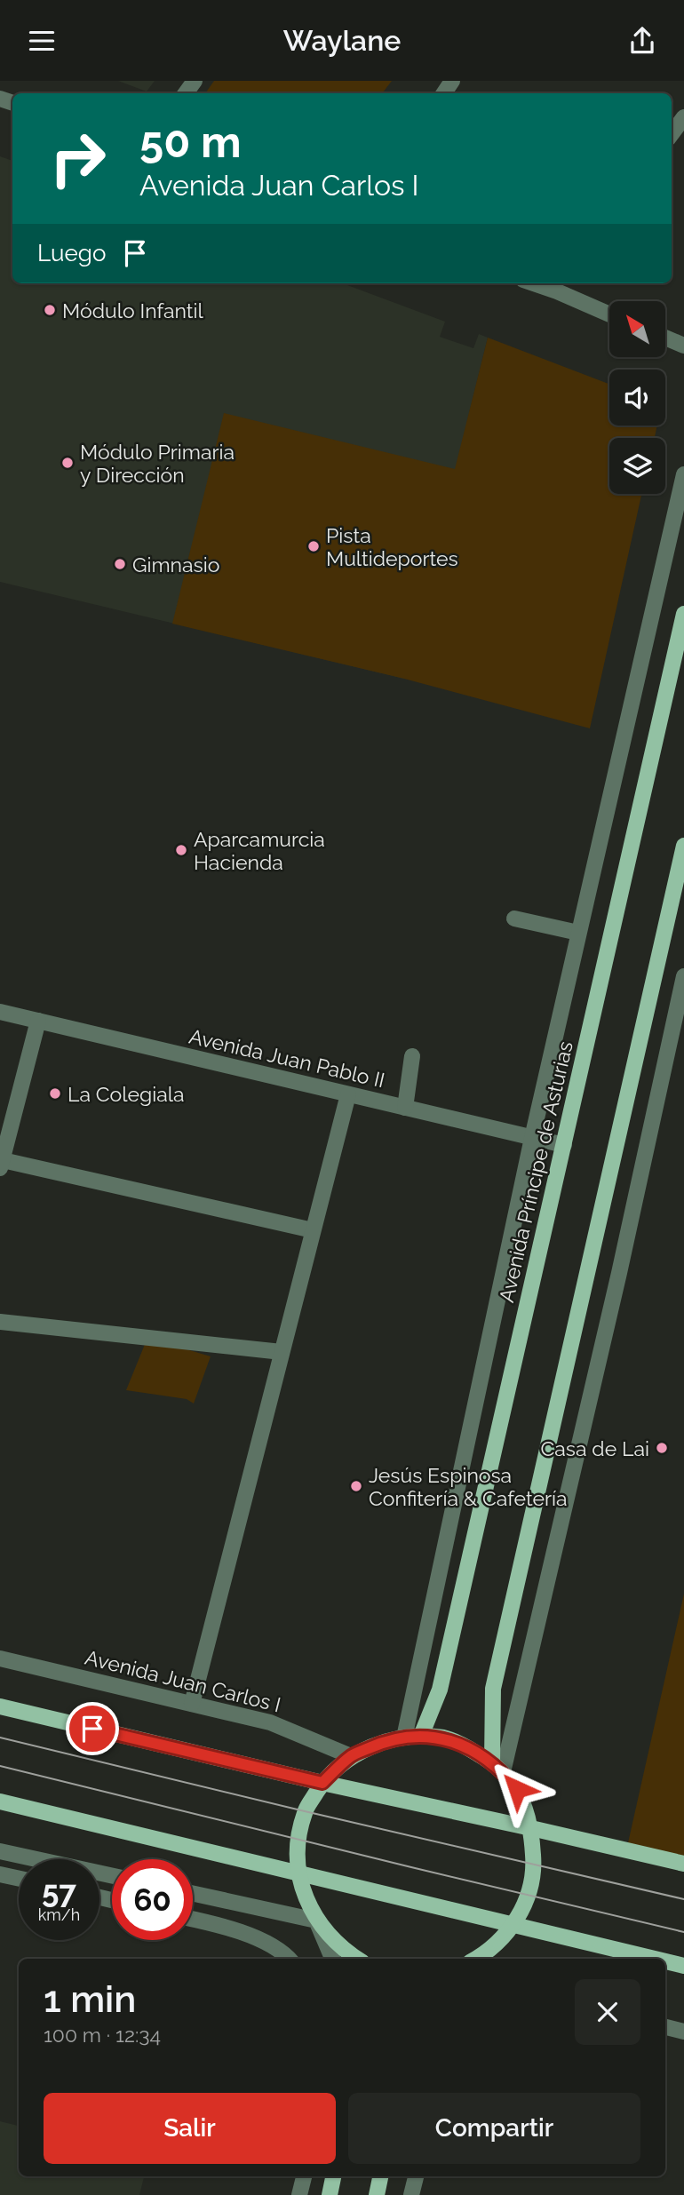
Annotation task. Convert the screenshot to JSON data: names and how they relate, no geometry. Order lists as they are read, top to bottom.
{
  "streets": {
    "main road": ["Avenida Príncipe de Asturias"],
    "street": ["Avenida Juan Pablo II", "Avenida Juan Carlos I"]
  },
  "crossings": [
    ["Avenida Juan Pablo II", "Avenida Príncipe de Asturias"]
  ],
  "places": [
    "Módulo Infantil",
    "Módulo Primaria y Dirección",
    "Pista Multideportes",
    "Gimnasio",
    "Aparcamurcia Hacienda",
    "La Colegiala",
    "Casa de Lai",
    "Jesús Espinosa Confitería & Cafetería"
  ],
  "north": "top left",
  "page": {
    "header": "Waylane",
    "turn": ["50 m", "Avenida Juan Carlos I"],
    "then": "Luego",
    "speed": "57 km/h",
    "limit": "60",
    "heading": ["1 min", "100 m · 12:34"],
    "buttons": ["Salir", "Compartir"]
  }
}
